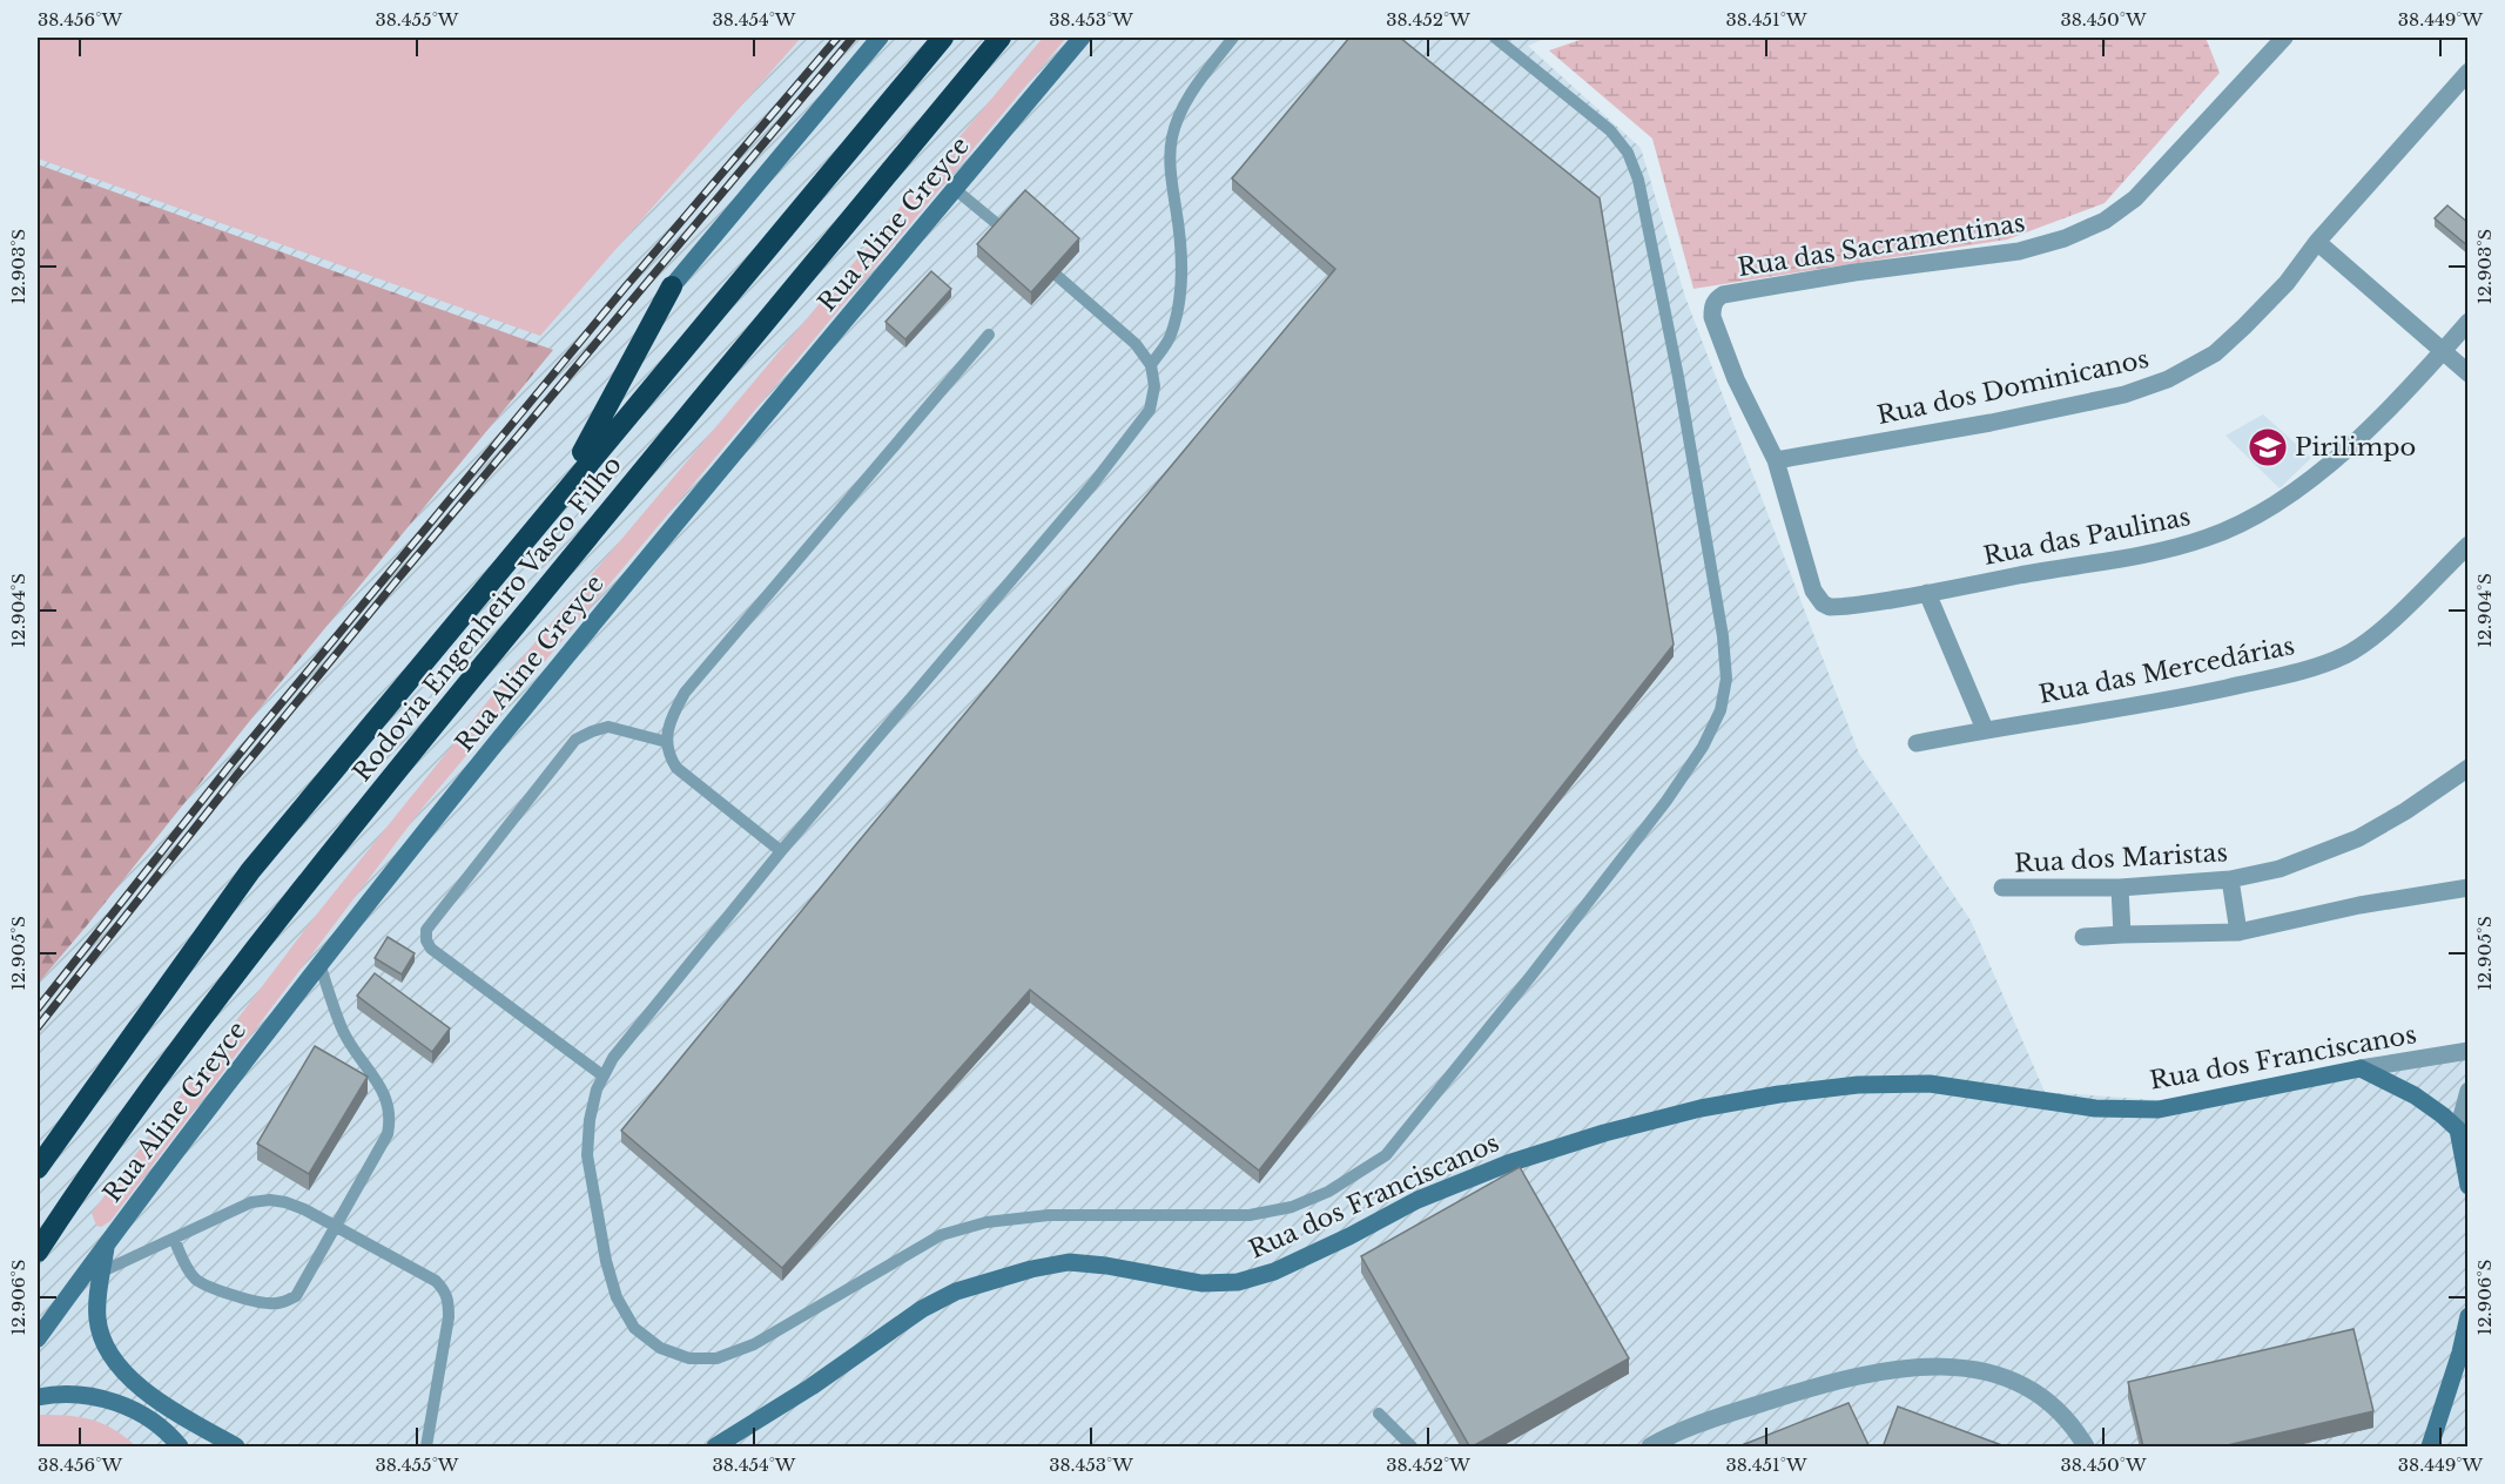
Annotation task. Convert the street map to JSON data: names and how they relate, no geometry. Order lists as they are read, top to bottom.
{
  "streets": {
    "highway": ["Rodovia Engenheiro Vasco Filho"],
    "main road": ["Rua Aline Greyce", "Rua dos Franciscanos"],
    "street": [
      "Rua das Sacramentinas",
      "Rua dos Dominicanos",
      "Rua das Paulinas",
      "Rua das Mercedárias",
      "Rua dos Maristas"
    ]
  },
  "crossings": [
    ["Rua das Sacramentinas", "Rua dos Dominicanos"],
    ["Rua das Sacramentinas", "Rua das Paulinas"]
  ],
  "places": {
    "school or university": ["Pirilimpo"]
  },
  "coordinates": [
    "38.456°W",
    "38.455°W",
    "38.454°W",
    "38.453°W",
    "38.452°W",
    "38.451°W",
    "38.450°W",
    "38.449°W",
    "12.903°S",
    "12.904°S",
    "12.905°S",
    "12.906°S"
  ]
}
